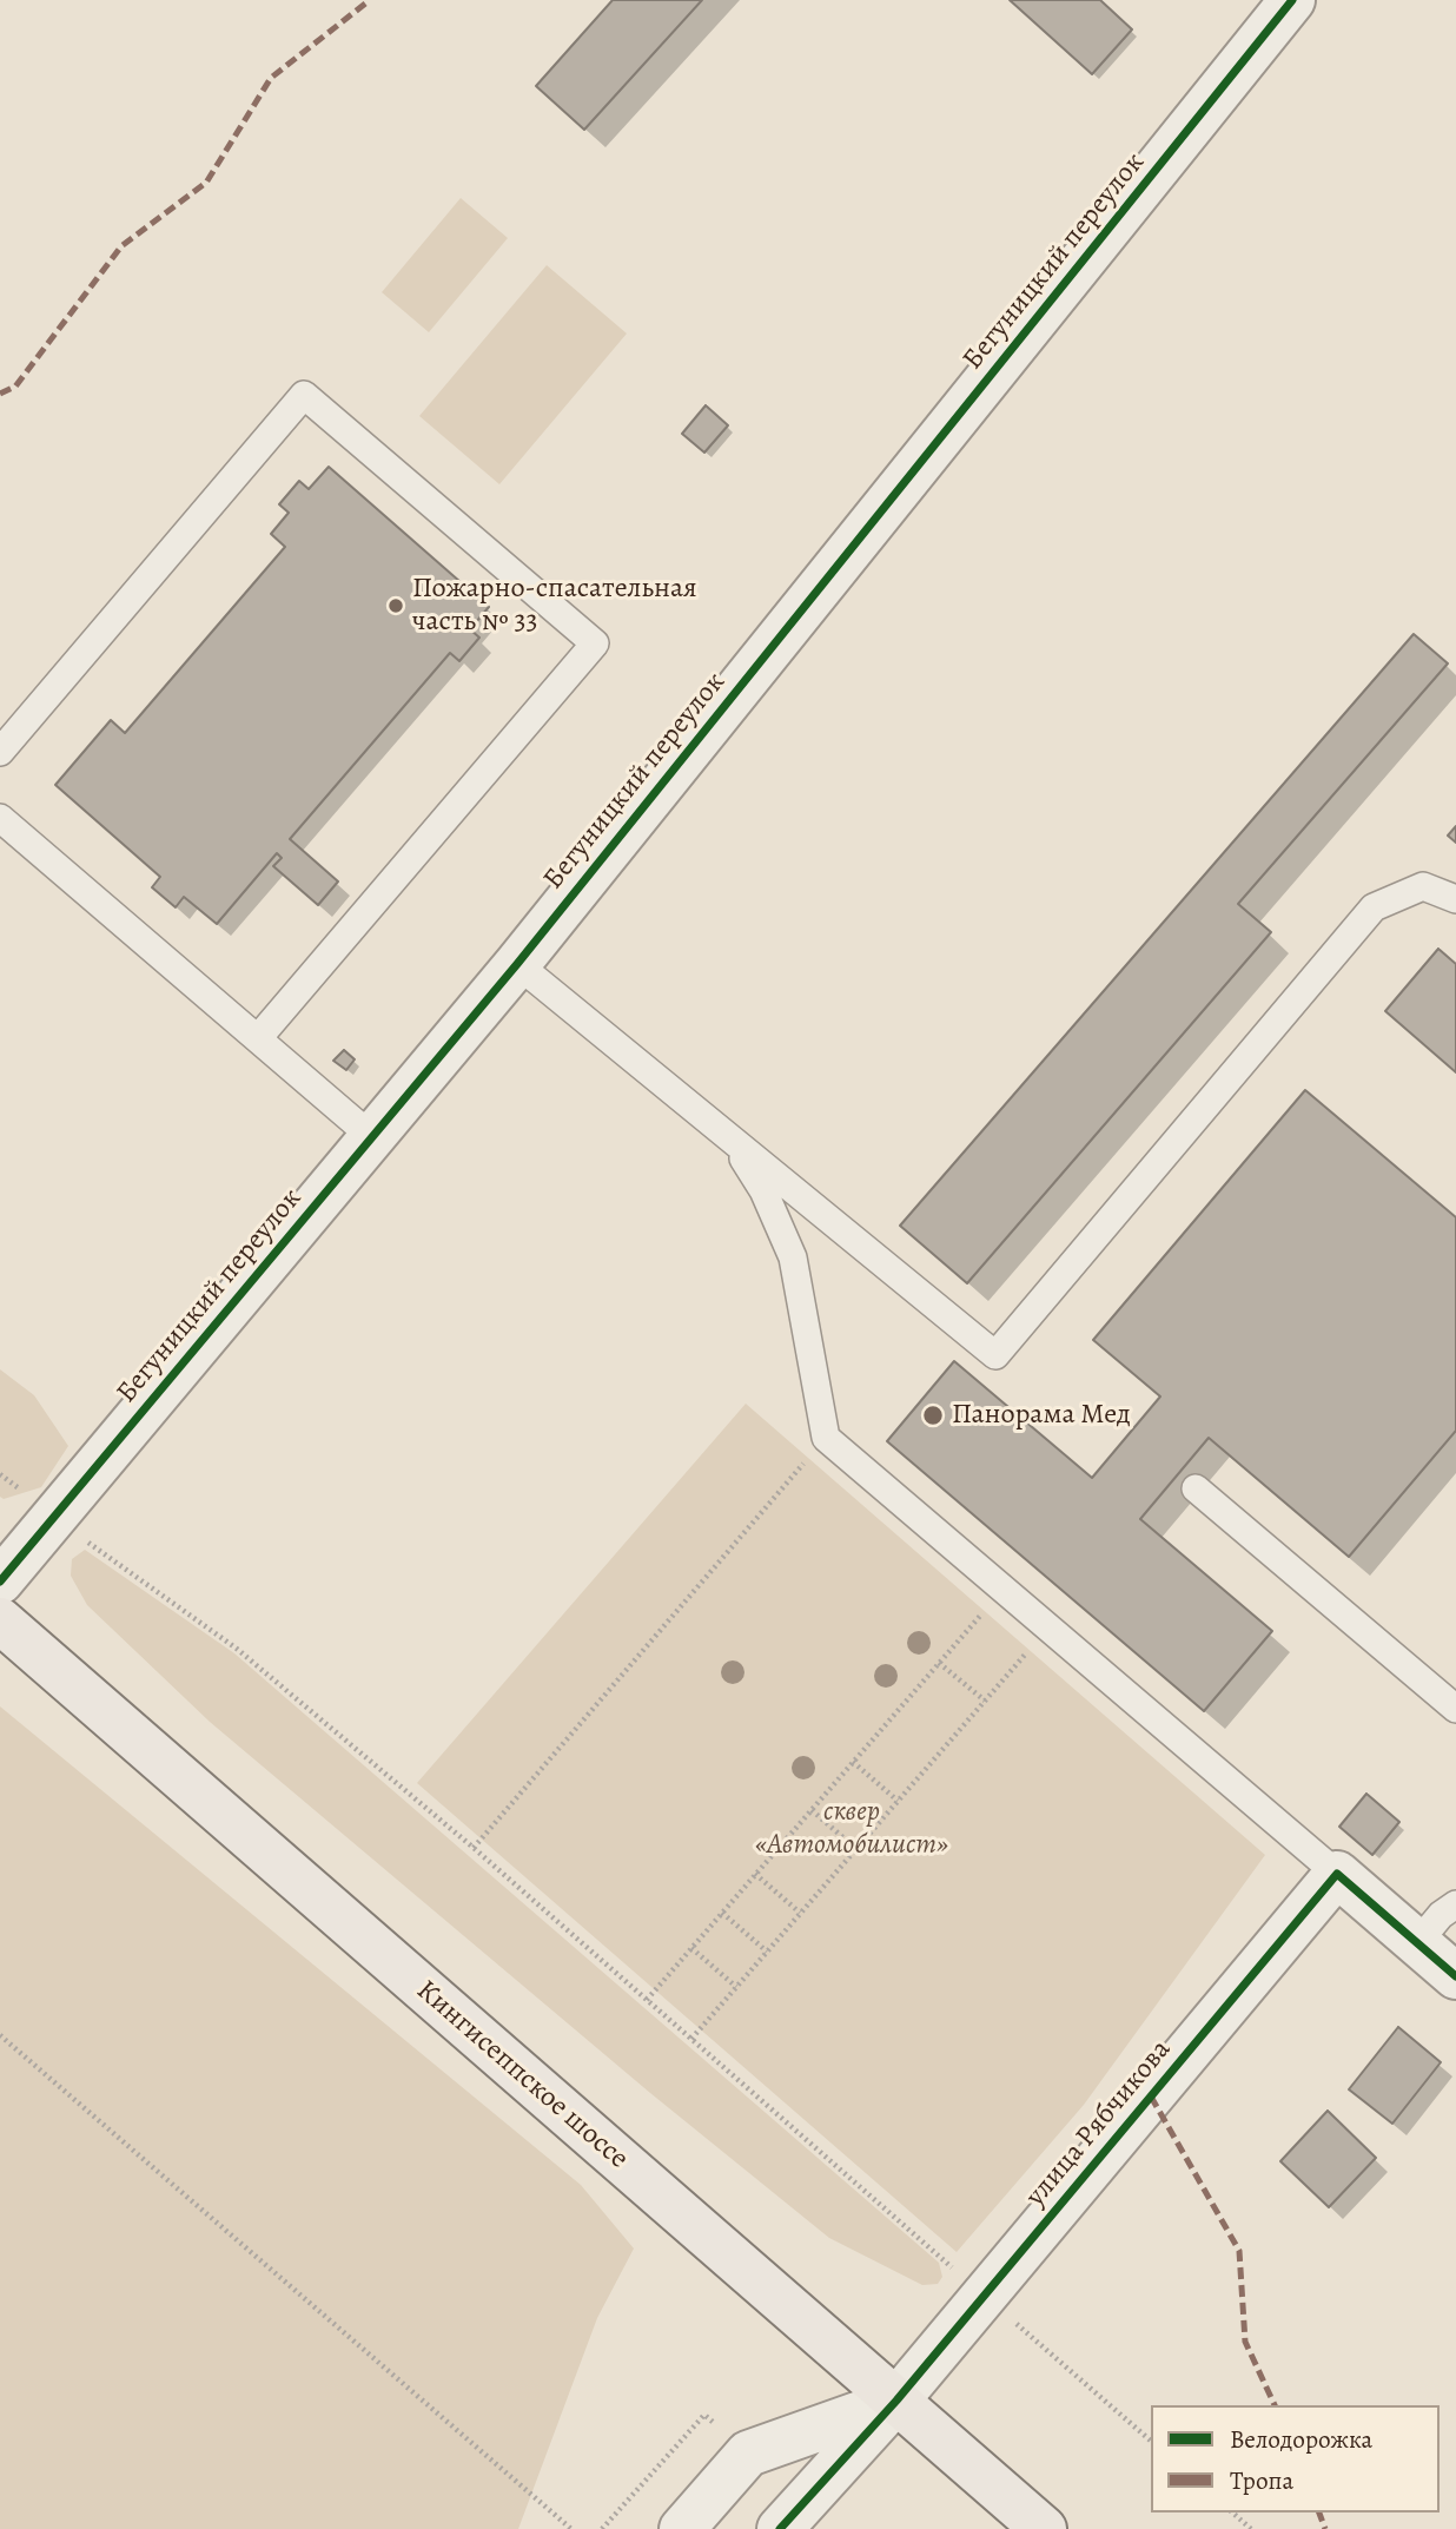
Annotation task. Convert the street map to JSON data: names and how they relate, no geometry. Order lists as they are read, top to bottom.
{
  "streets": {
    "main road": ["Кингисеппское шоссе"],
    "street": ["Бегуницкий переулок", "улица Рябчикова"]
  },
  "crossings": [
    ["Кингисеппское шоссе", "улица Рябчикова"]
  ],
  "parks": ["сквер «Автомобилист»"],
  "places": ["Пожарно-спасательная часть № 33", "Панорама Мед"],
  "legend": ["Велодорожка", "Тропа"]
}
